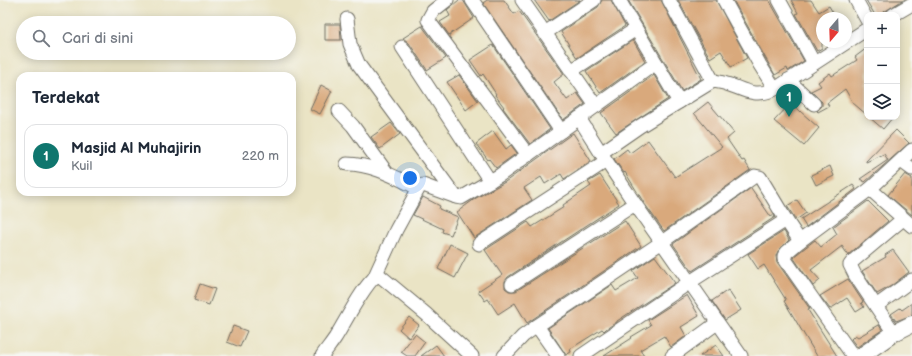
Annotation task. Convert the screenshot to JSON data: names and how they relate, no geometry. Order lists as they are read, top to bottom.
{
  "north": "bottom",
  "page": {
    "map_buttons": ["+", "−"],
    "search": "Cari di sini",
    "heading": "Terdekat",
    "pins": "1",
    "list": [
      {
        "mark": "1",
        "name": "Masjid Al Muhajirin",
        "note": "Kuil",
        "value": "220 m"
      }
    ]
  }
}
